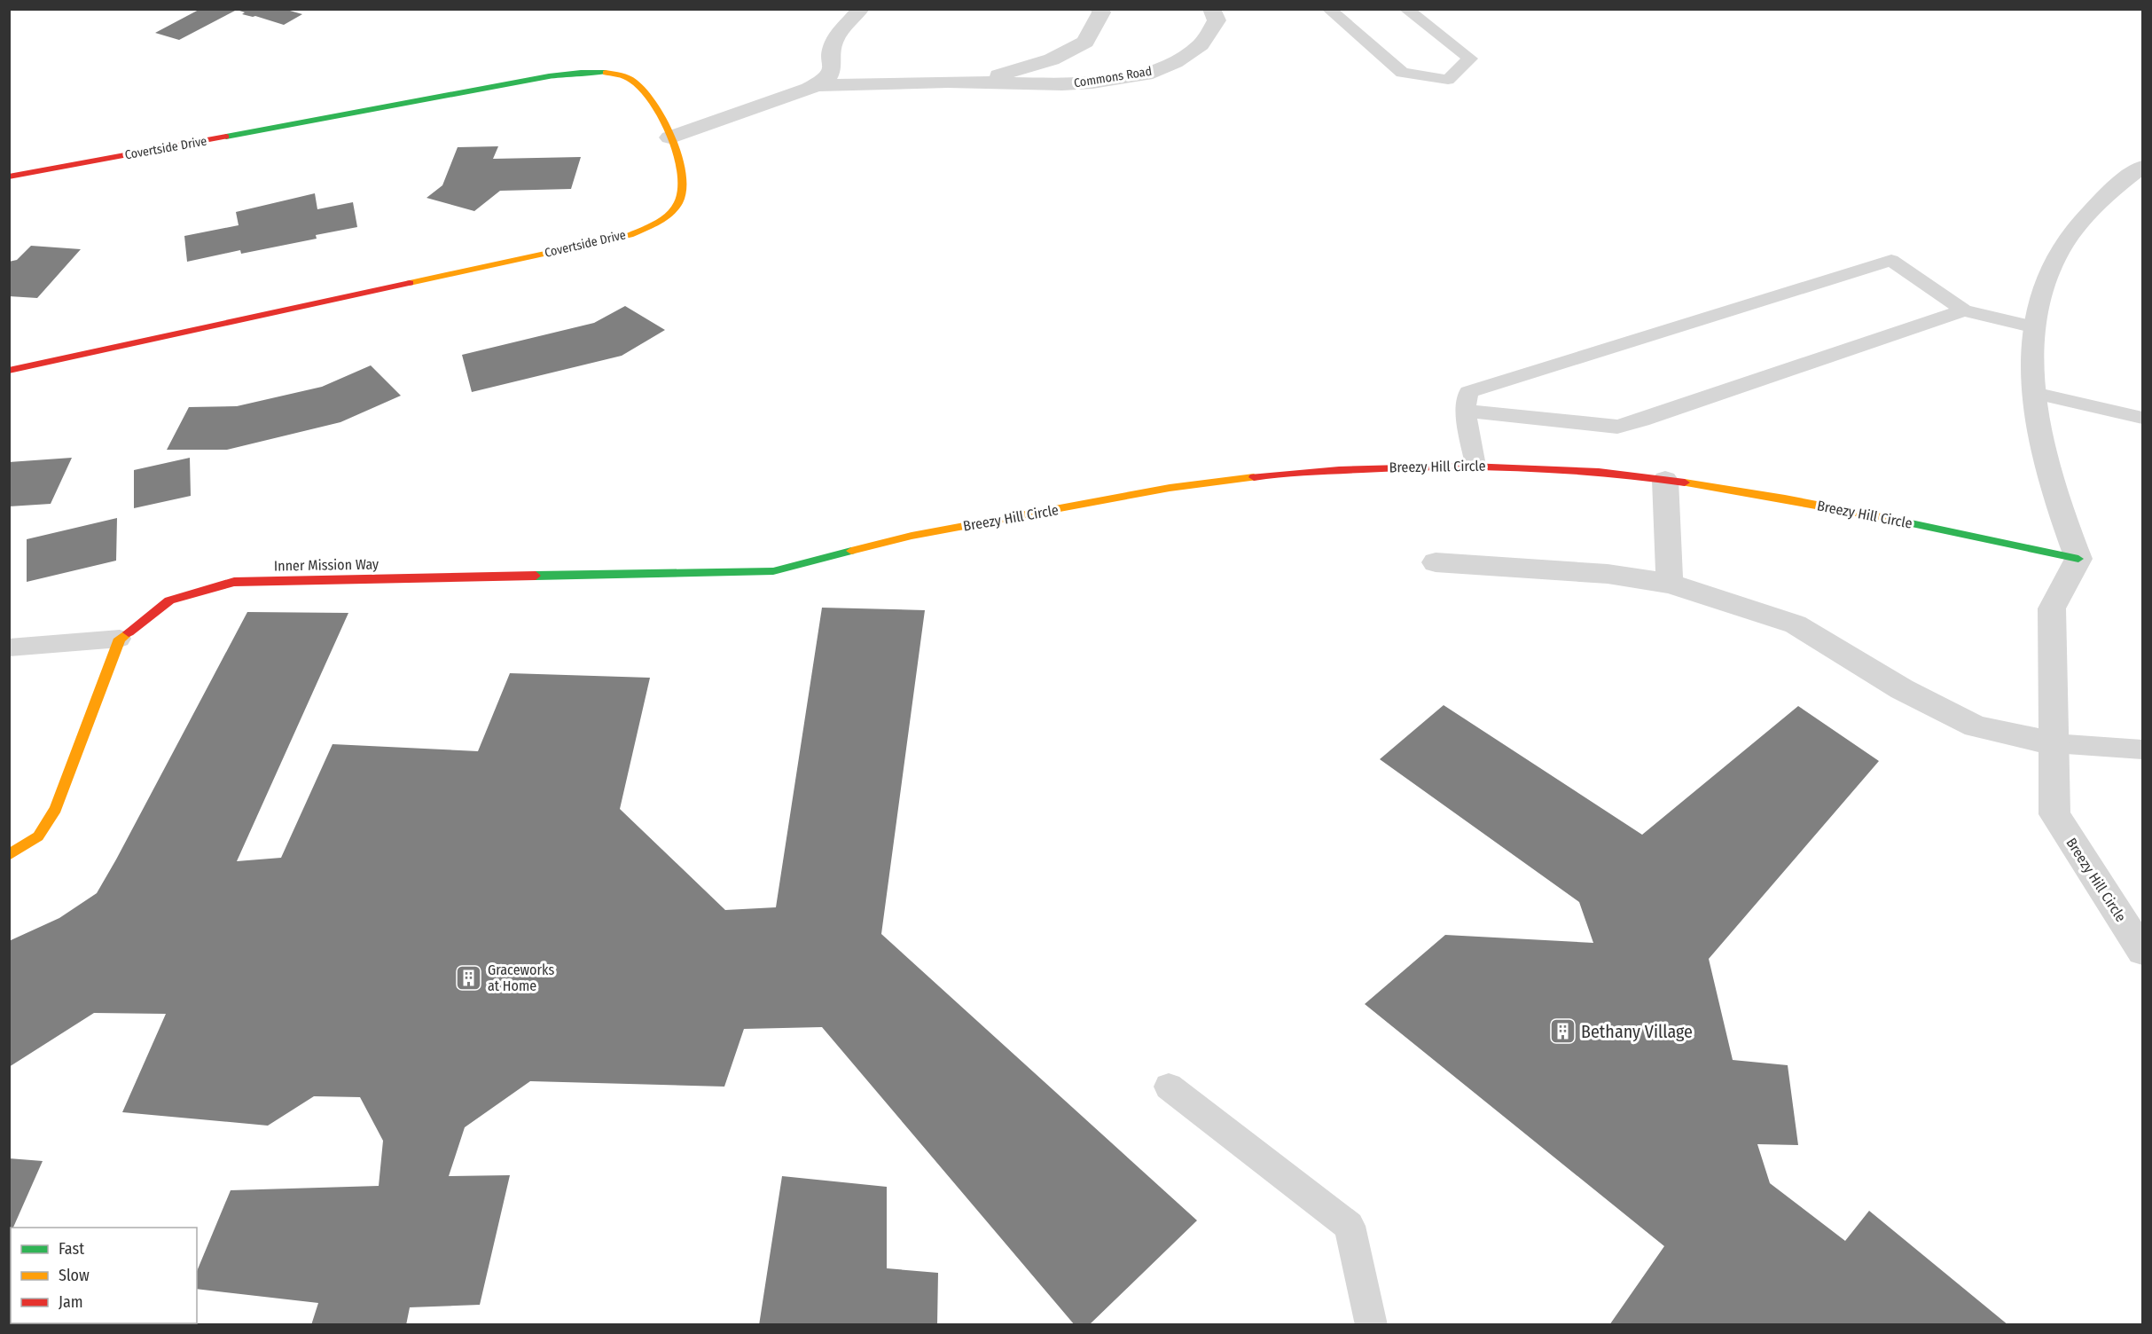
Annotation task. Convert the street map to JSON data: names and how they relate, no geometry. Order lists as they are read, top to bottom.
{
  "streets": {
    "street": [
      "Commons Road",
      "Covertside Drive",
      "Breezy Hill Circle",
      "Inner Mission Way"
    ]
  },
  "crossings": [
    ["Commons Road", "Covertside Drive"],
    ["Breezy Hill Circle", "Inner Mission Way"]
  ],
  "places": {
    "building": ["Graceworks at Home", "Bethany Village"]
  },
  "legend": ["Fast", "Slow", "Jam"]
}
